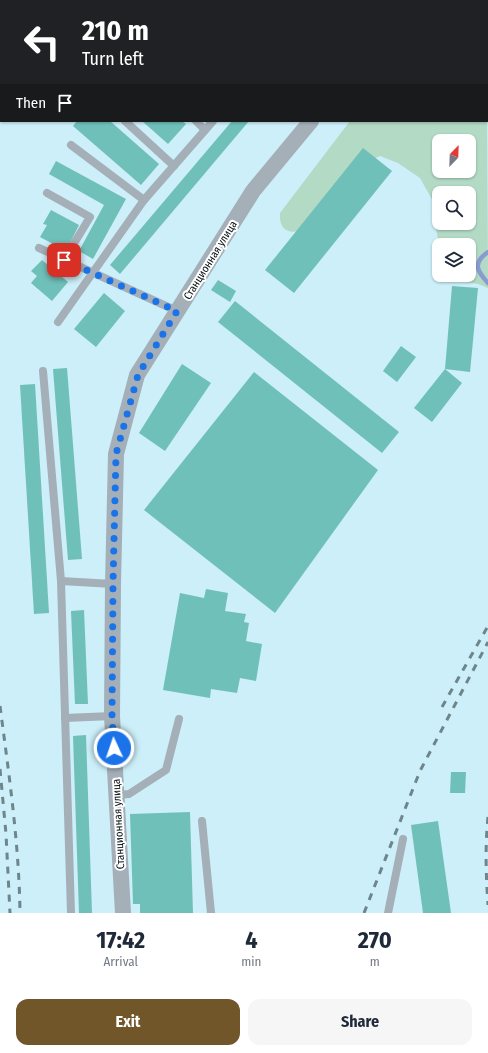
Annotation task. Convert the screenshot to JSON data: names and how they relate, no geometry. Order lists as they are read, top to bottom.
{
  "streets": {
    "street": ["Станционная улица"]
  },
  "north": "top right",
  "page": {
    "turn": ["210 m", "Turn left"],
    "then": "Then",
    "eta": [
      "17:42",
      "Arrival",
      "4",
      "min",
      "270",
      "m"
    ],
    "buttons": ["Exit", "Share"]
  }
}
